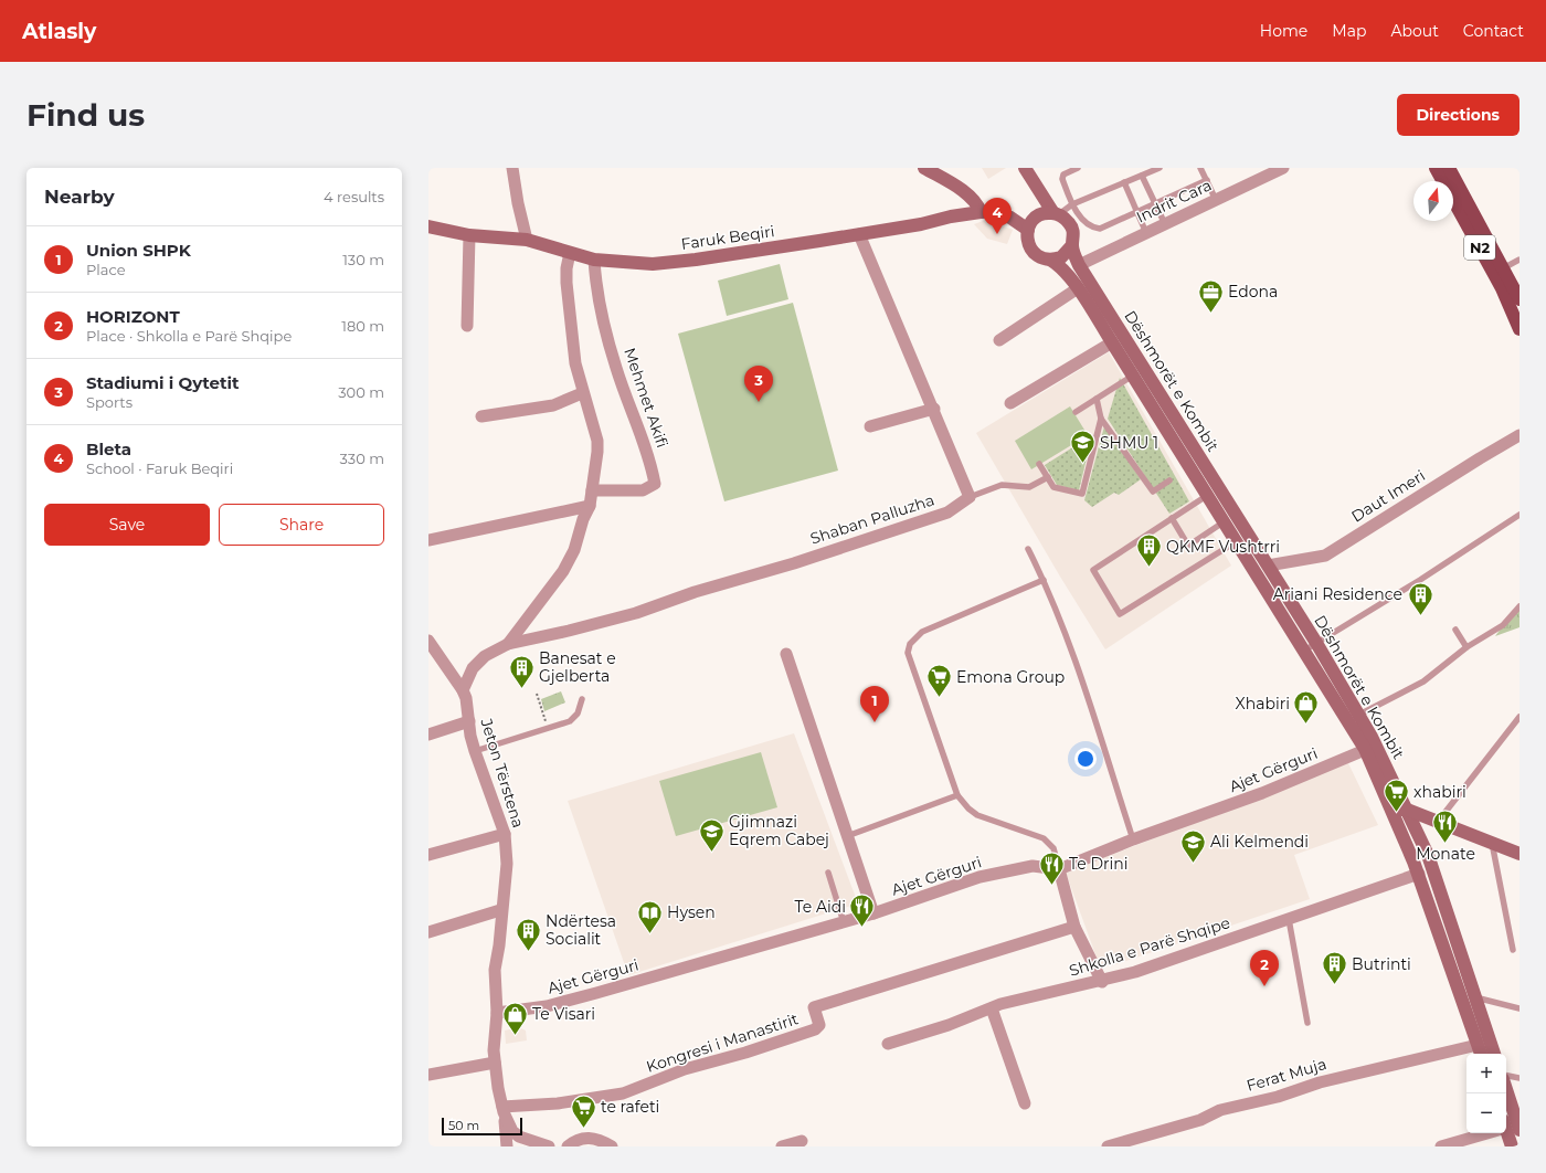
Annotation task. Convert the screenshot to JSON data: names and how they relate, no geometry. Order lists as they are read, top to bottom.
{
  "streets": {
    "main road": ["N2"],
    "street": [
      "Indrit Cara",
      "Faruk Beqiri",
      "Dëshmorët e Kombit",
      "Mehmet Akifi",
      "Daut Imeri",
      "Shaban Palluzha",
      "Ajet Gërguri",
      "Jeton Tërstena",
      "Shkolla e Parë Shqipe",
      "Kongresi i Manastirit",
      "Ferat Muja"
    ]
  },
  "crossings": [
    ["Indrit Cara", "Dëshmorët e Kombit"],
    ["Faruk Beqiri", "Dëshmorët e Kombit"],
    ["Faruk Beqiri", "Mehmet Akifi"],
    ["Dëshmorët e Kombit", "Daut Imeri"],
    ["Dëshmorët e Kombit", "Ajet Gërguri"],
    ["Dëshmorët e Kombit", "Shkolla e Parë Shqipe"],
    ["Dëshmorët e Kombit", "Ferat Muja"],
    ["Ajet Gërguri", "Jeton Tërstena"],
    ["Jeton Tërstena", "Kongresi i Manastirit"]
  ],
  "places": {
    "office": ["Edona"],
    "school or university": ["SHMU 1", "Gjimnazi Eqrem Cabej", "Ali Kelmendi"],
    "building": [
      "QKMF Vushtrri",
      "Ariani Residence",
      "Banesat e Gjelberta",
      "Ndërtesa Socialit",
      "Butrinti"
    ],
    "supermarket": ["Emona Group", "xhabiri", "te rafeti"],
    "shop": ["Xhabiri", "Te Visari"],
    "restaurant": ["Monate", "Te Drini", "Te Aidi"],
    "library": ["Hysen"]
  },
  "scale_bar": "50 m",
  "north": "top",
  "page": {
    "header": "Atlasly",
    "nav": [
      "Home",
      "Map",
      "About",
      "Contact"
    ],
    "buttons": [
      "Directions",
      ["Save", "Share"]
    ],
    "title": "Find us",
    "heading": ["Nearby", "4 results"],
    "pins": [
      "4",
      "3",
      "1",
      "2"
    ],
    "list": [
      {
        "mark": "1",
        "name": "Union SHPK",
        "note": "Place",
        "value": "130 m"
      },
      {
        "mark": "2",
        "name": "HORIZONT",
        "note": "Place · Shkolla e Parë Shqipe",
        "value": "180 m"
      },
      {
        "mark": "3",
        "name": "Stadiumi i Qytetit",
        "note": "Sports",
        "value": "300 m"
      },
      {
        "mark": "4",
        "name": "Bleta",
        "note": "School · Faruk Beqiri",
        "value": "330 m"
      }
    ],
    "map_buttons": ["+", "−"],
    "scale": "50 m"
  }
}
